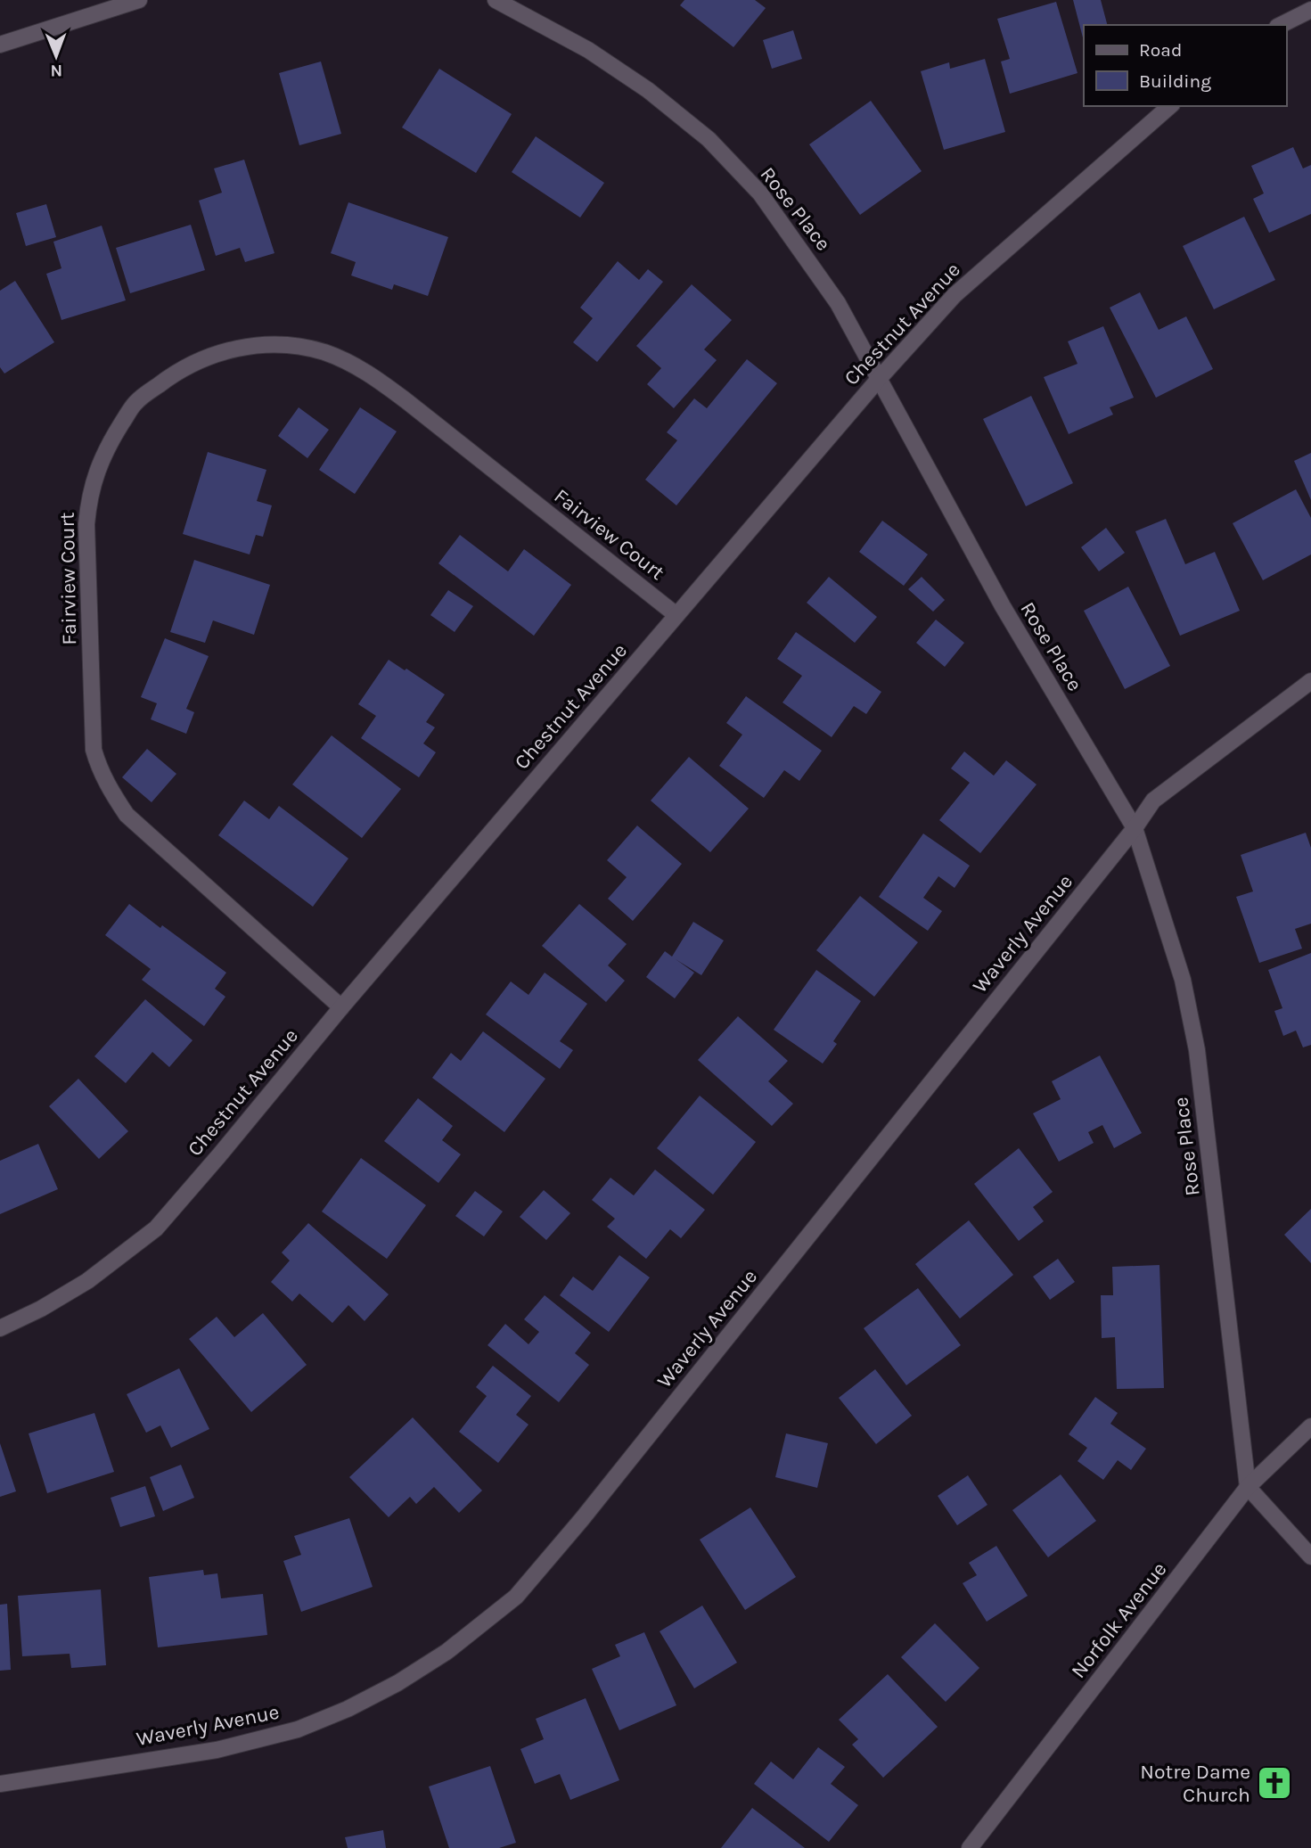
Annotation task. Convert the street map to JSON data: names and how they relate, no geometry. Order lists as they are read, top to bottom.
{
  "streets": {
    "street": [
      "Rose Place",
      "Chestnut Avenue",
      "Fairview Court",
      "Waverly Avenue",
      "Norfolk Avenue"
    ]
  },
  "crossings": [
    ["Rose Place", "Chestnut Avenue"],
    ["Rose Place", "Waverly Avenue"],
    ["Rose Place", "Norfolk Avenue"],
    ["Chestnut Avenue", "Fairview Court"]
  ],
  "places": {
    "church": ["Notre Dame Church"]
  },
  "legend": ["Road", "Building"],
  "north": "bottom"
}
